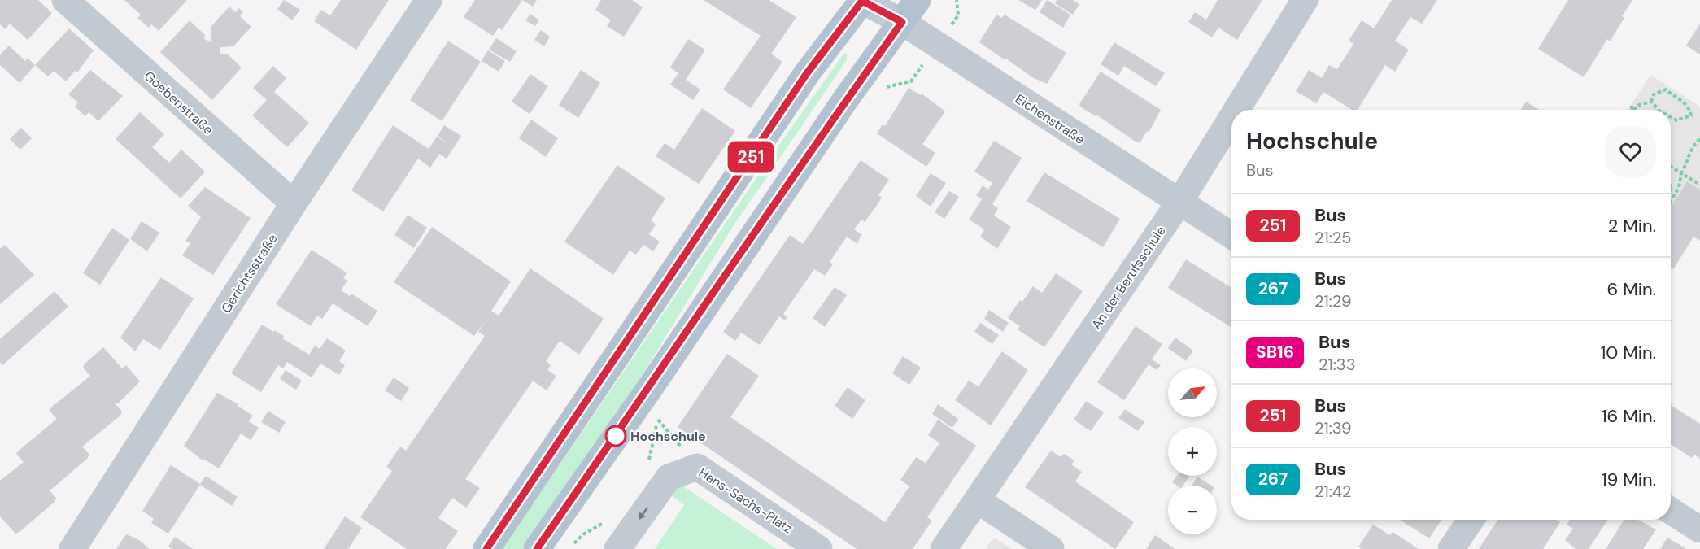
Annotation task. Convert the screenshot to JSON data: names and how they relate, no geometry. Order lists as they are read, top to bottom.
{
  "streets": {
    "street": [
      "Goebenstraße",
      "Eichenstraße",
      "Gerichtsstraße",
      "An der Berufsschule",
      "Hans-Sachs-Platz"
    ]
  },
  "crossings": [
    ["Goebenstraße", "Gerichtsstraße"],
    ["Eichenstraße", "An der Berufsschule"]
  ],
  "one_way": ["Hans-Sachs-Platz"],
  "places": ["Hochschule"],
  "lines": ["bus line 251"],
  "north": "top right",
  "page": {
    "on_map": "251",
    "heading": ["Hochschule", "Bus"],
    "list": [
      {
        "mark": "251",
        "name": "Bus",
        "note": "21:25",
        "value": "2 Min."
      },
      {
        "mark": "267",
        "name": "Bus",
        "note": "21:29",
        "value": "6 Min."
      },
      {
        "mark": "SB16",
        "name": "Bus",
        "note": "21:33",
        "value": "10 Min."
      },
      {
        "mark": "251",
        "name": "Bus",
        "note": "21:39",
        "value": "16 Min."
      },
      {
        "mark": "267",
        "name": "Bus",
        "note": "21:42",
        "value": "19 Min."
      }
    ],
    "map_buttons": ["+", "−"]
  }
}
